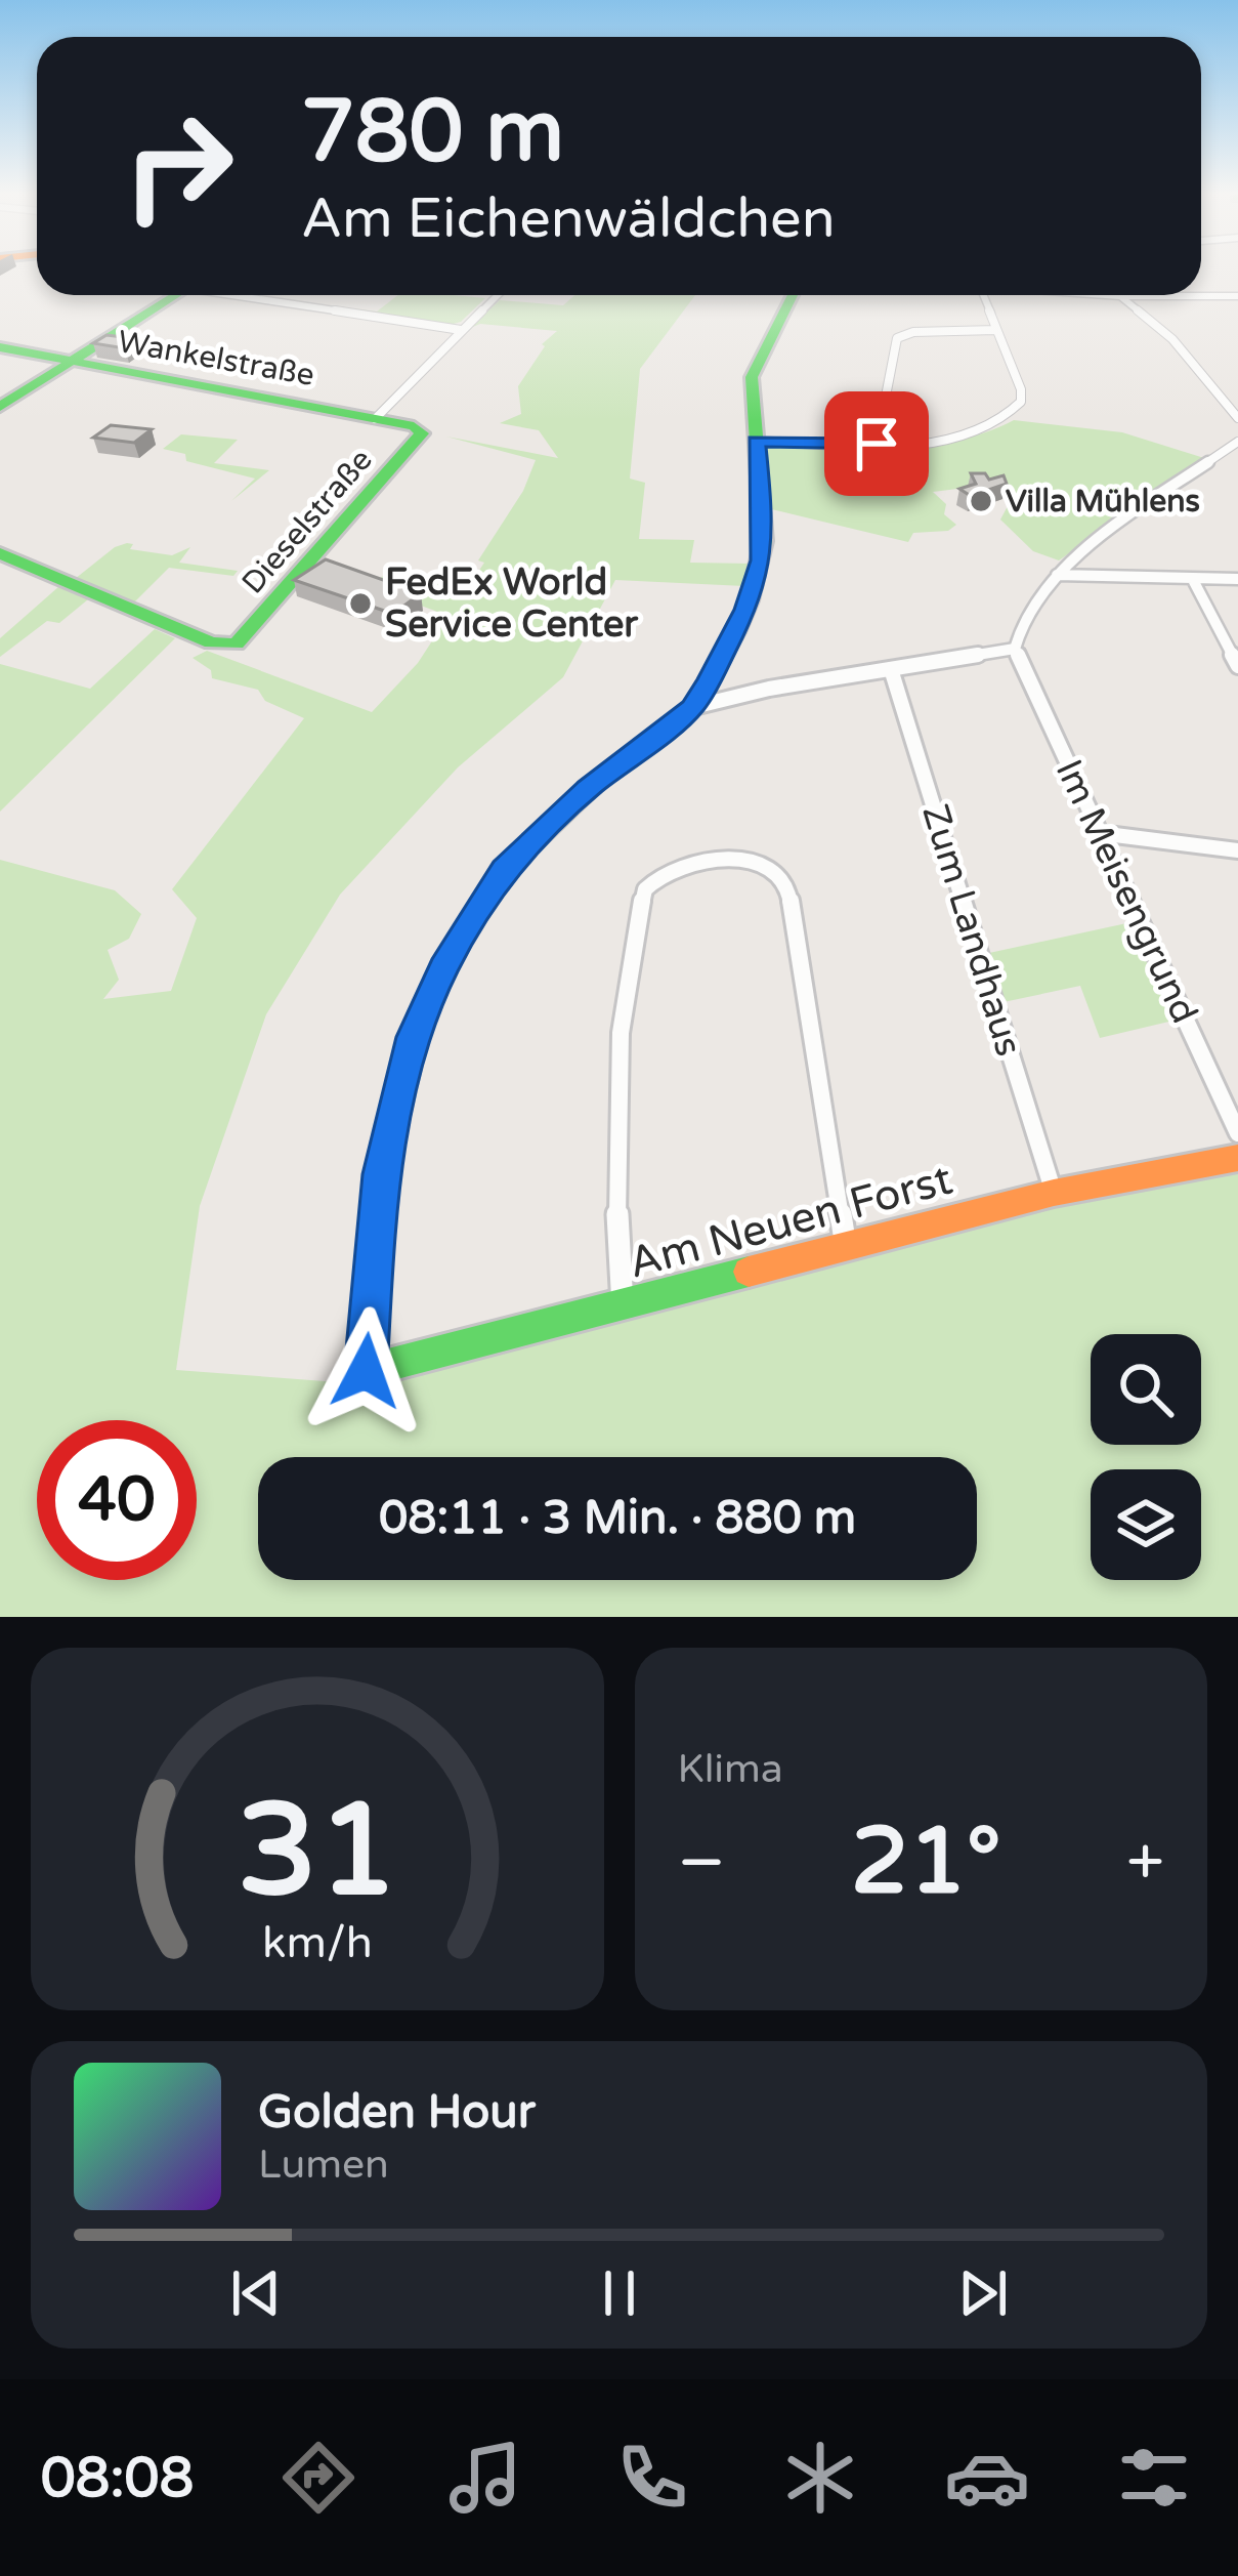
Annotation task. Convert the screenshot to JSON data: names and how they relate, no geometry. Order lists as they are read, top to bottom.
{
  "streets": {
    "street": [
      "Wankelstraße",
      "Dieselstraße",
      "Im Meisengrund",
      "Zum Landhaus",
      "Am Neuen Forst"
    ]
  },
  "crossings": [
    ["Wankelstraße", "Dieselstraße"],
    ["Zum Landhaus", "Am Neuen Forst"]
  ],
  "places": ["Villa Mühlens", "FedEx World Service Center"],
  "page": {
    "turn": ["780 m", "Am Eichenwäldchen"],
    "limit": "40",
    "trip": "08:11 · 3 Min. · 880 m",
    "tile": "Klima",
    "heat": ["−", "21°", "+"],
    "song": ["Golden Hour", "Lumen"],
    "tabs": "08:08",
    "gauge": ["31", "km/h"]
  }
}
